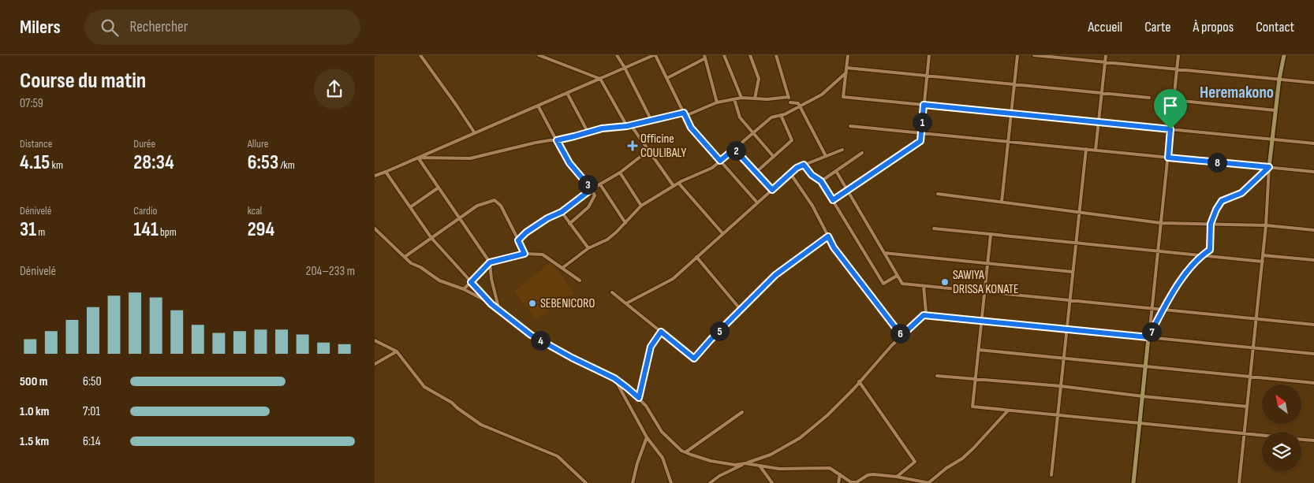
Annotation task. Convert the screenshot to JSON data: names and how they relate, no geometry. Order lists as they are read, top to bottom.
{
  "districts": ["Heremakono"],
  "places": {
    "health": ["Officine COULIBALY"],
    "other": ["SAWIYA DRISSA KONATE", "SEBENICORO"]
  },
  "north": "top left",
  "page": {
    "header": "Milers",
    "search": "Rechercher",
    "nav": [
      "Accueil",
      "Carte",
      "À propos",
      "Contact"
    ],
    "heading": ["Course du matin", "07:59"],
    "pins": [
      "1",
      "2",
      "8",
      "3",
      "5",
      "7",
      "6",
      "4"
    ],
    "stats": [
      ["Distance", "4.15 km"],
      ["Durée", "28:34"],
      ["Allure", "6:53 /km"],
      ["Dénivelé", "31 m"],
      ["Cardio", "141 bpm"],
      ["kcal", "294"]
    ],
    "chart": ["Dénivelé", "204–233 m"],
    "list": [
      {
        "name": "500 m",
        "note": "6:50"
      },
      {
        "name": "1.0 km",
        "note": "7:01"
      },
      {
        "name": "1.5 km",
        "note": "6:14"
      }
    ]
  }
}
